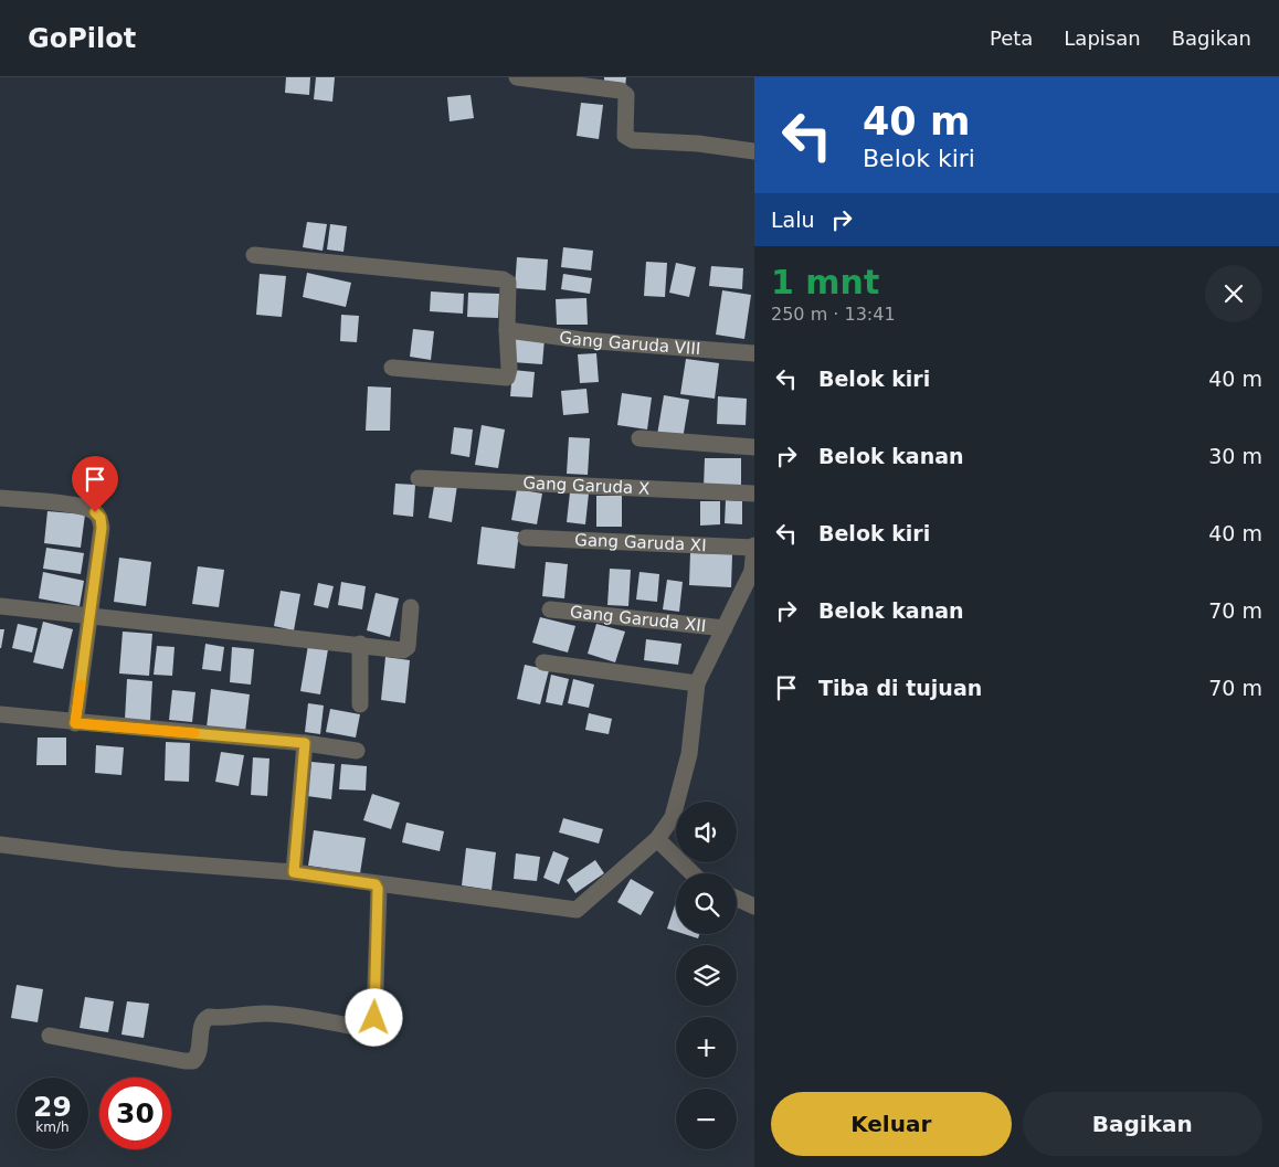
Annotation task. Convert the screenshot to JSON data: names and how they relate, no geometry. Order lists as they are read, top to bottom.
{
  "streets": {
    "street": [
      "Gang Garuda VIII",
      "Gang Garuda X",
      "Gang Garuda XI",
      "Gang Garuda XII"
    ]
  },
  "page": {
    "header": "GoPilot",
    "nav": ["Peta", "Lapisan", "Bagikan"],
    "turn": ["40 m", "Belok kiri"],
    "then": "Lalu",
    "heading": ["1 mnt", "250 m · 13:41"],
    "list": [
      {
        "name": "Belok kiri",
        "value": "40 m"
      },
      {
        "name": "Belok kanan",
        "value": "30 m"
      },
      {
        "name": "Belok kiri",
        "value": "40 m"
      },
      {
        "name": "Belok kanan",
        "value": "70 m"
      },
      {
        "name": "Tiba di tujuan",
        "value": "70 m"
      }
    ],
    "map_buttons": ["+", "−"],
    "speed": "29 km/h",
    "limit": "30",
    "buttons": ["Keluar", "Bagikan"]
  }
}
